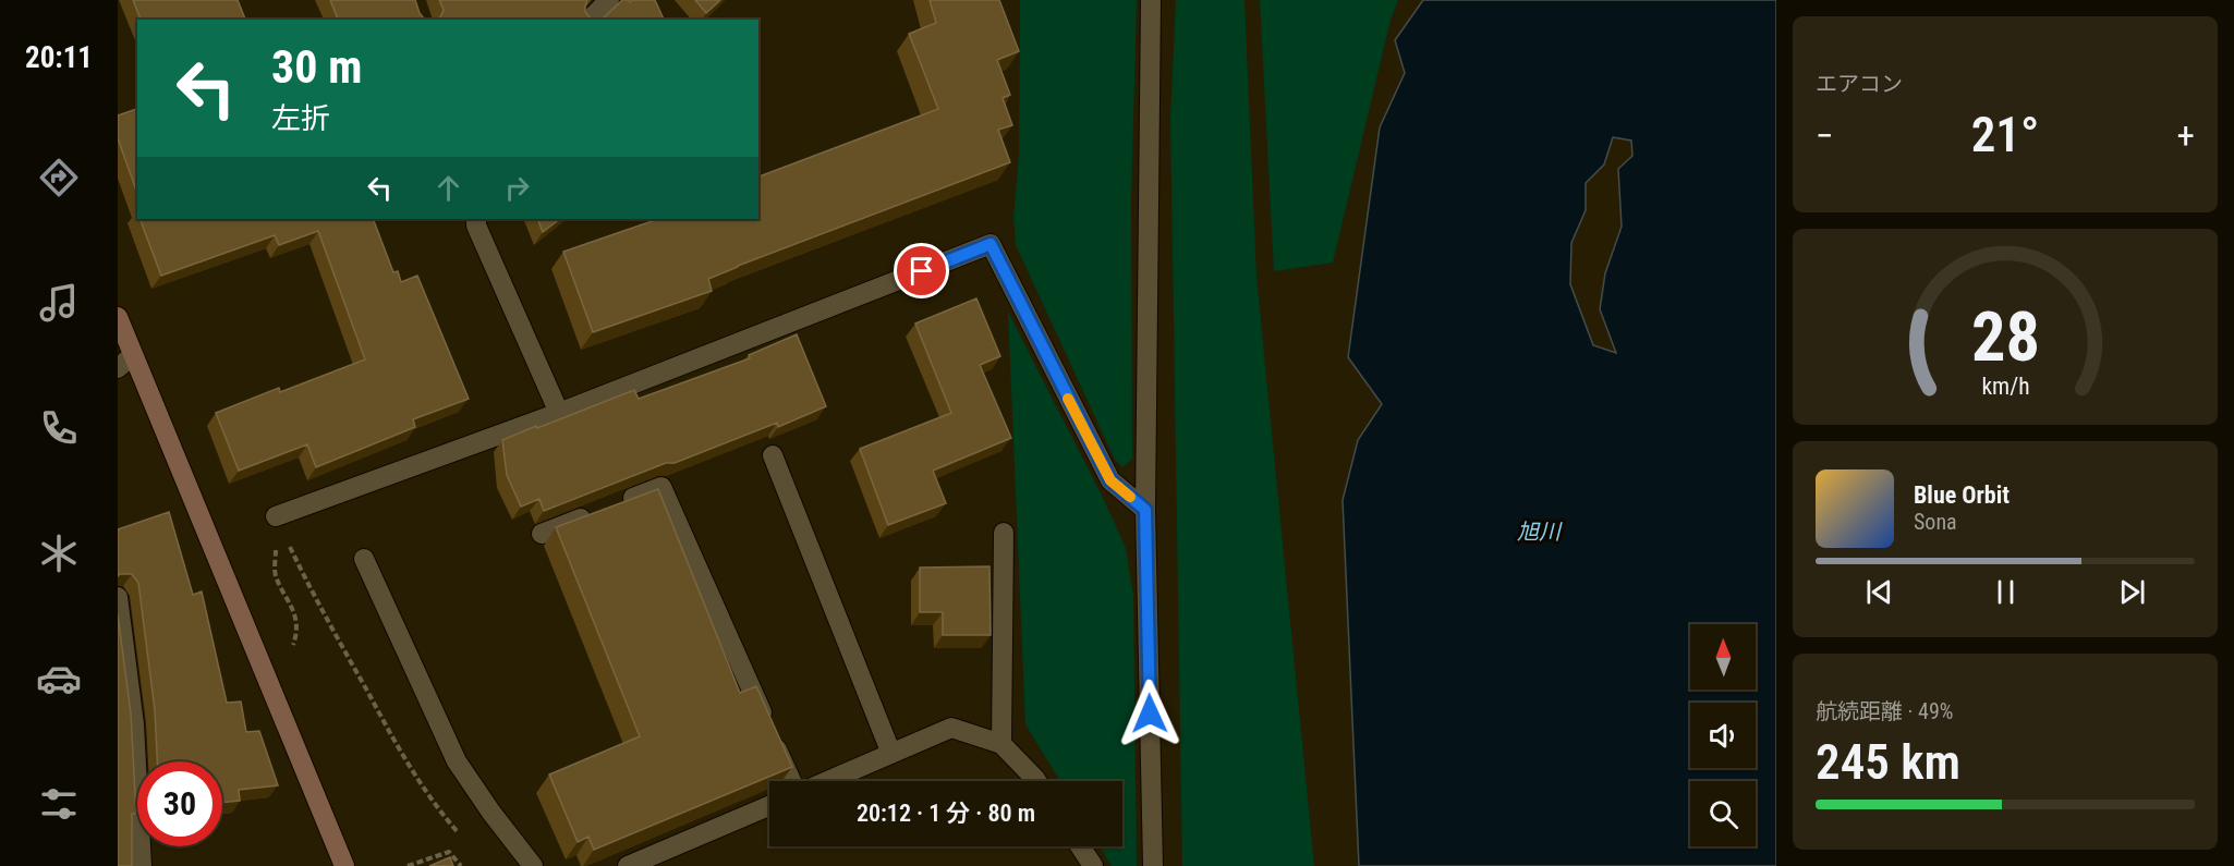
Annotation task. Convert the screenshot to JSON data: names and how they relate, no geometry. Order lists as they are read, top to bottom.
{
  "water": ["旭川"],
  "north": "top",
  "page": {
    "tabs": "20:11",
    "tile": [
      "エアコン",
      ["航続距離 · 49%", "245 km"]
    ],
    "turn": ["30 m", "左折"],
    "heat": ["−", "21°", "+"],
    "song": ["Blue Orbit", "Sona"],
    "limit": "30",
    "trip": "20:12 · 1 分 · 80 m",
    "gauge": ["28", "km/h"]
  }
}
